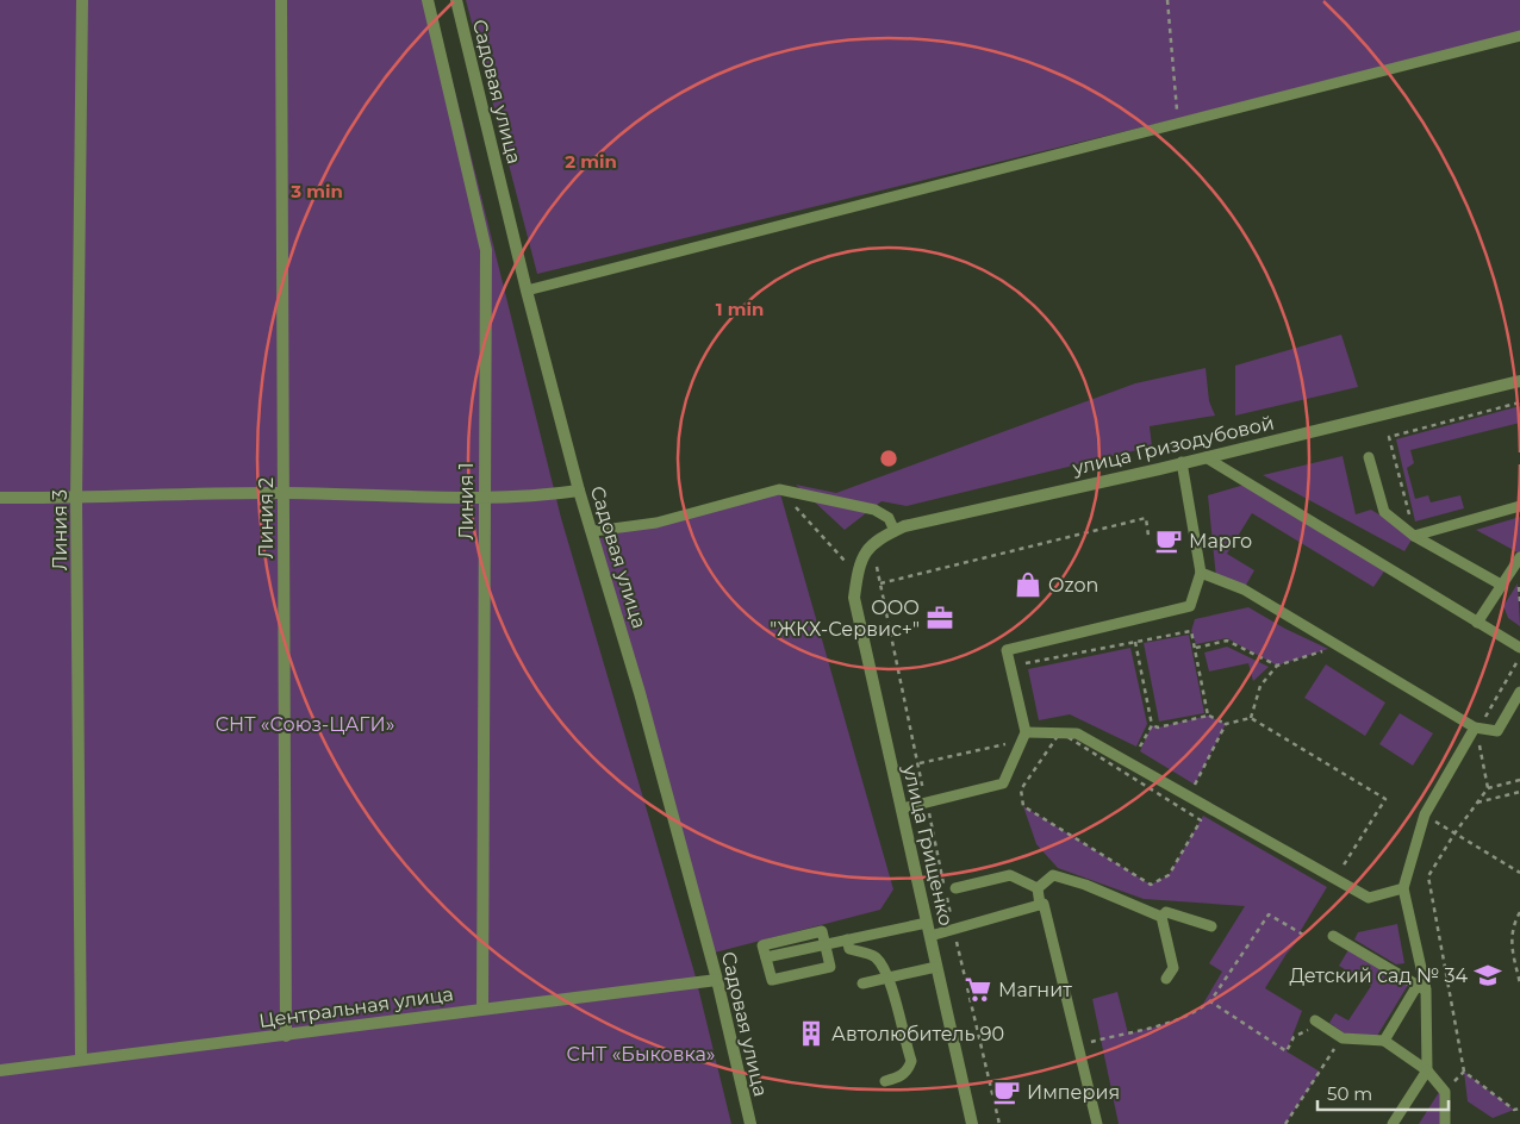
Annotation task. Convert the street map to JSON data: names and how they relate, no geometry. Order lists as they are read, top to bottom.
{
  "streets": {
    "street": [
      "Садовая улица",
      "улица Гризодубовой",
      "Линия 1",
      "Линия 2",
      "Линия 3",
      "улица Грищенко",
      "Центральная улица"
    ]
  },
  "crossings": [
    ["Садовая улица", "Центральная улица"],
    ["улица Гризодубовой", "улица Грищенко"],
    ["Линия 1", "Центральная улица"],
    ["Линия 2", "Центральная улица"],
    ["Линия 3", "Центральная улица"]
  ],
  "parks": ["СНТ «Союз-ЦАГИ»", "СНТ «Быковка»"],
  "places": {
    "cafe": ["Марго", "Империя"],
    "shop": ["Ozon"],
    "office": ["ООО \"ЖКХ-Сервис+\""],
    "school or university": ["Детский сад № 34"],
    "supermarket": ["Магнит"],
    "building": ["Автолюбитель 90"]
  },
  "scale_bar": "50 m",
  "rings": ["2 min", "3 min", "1 min"]
}
